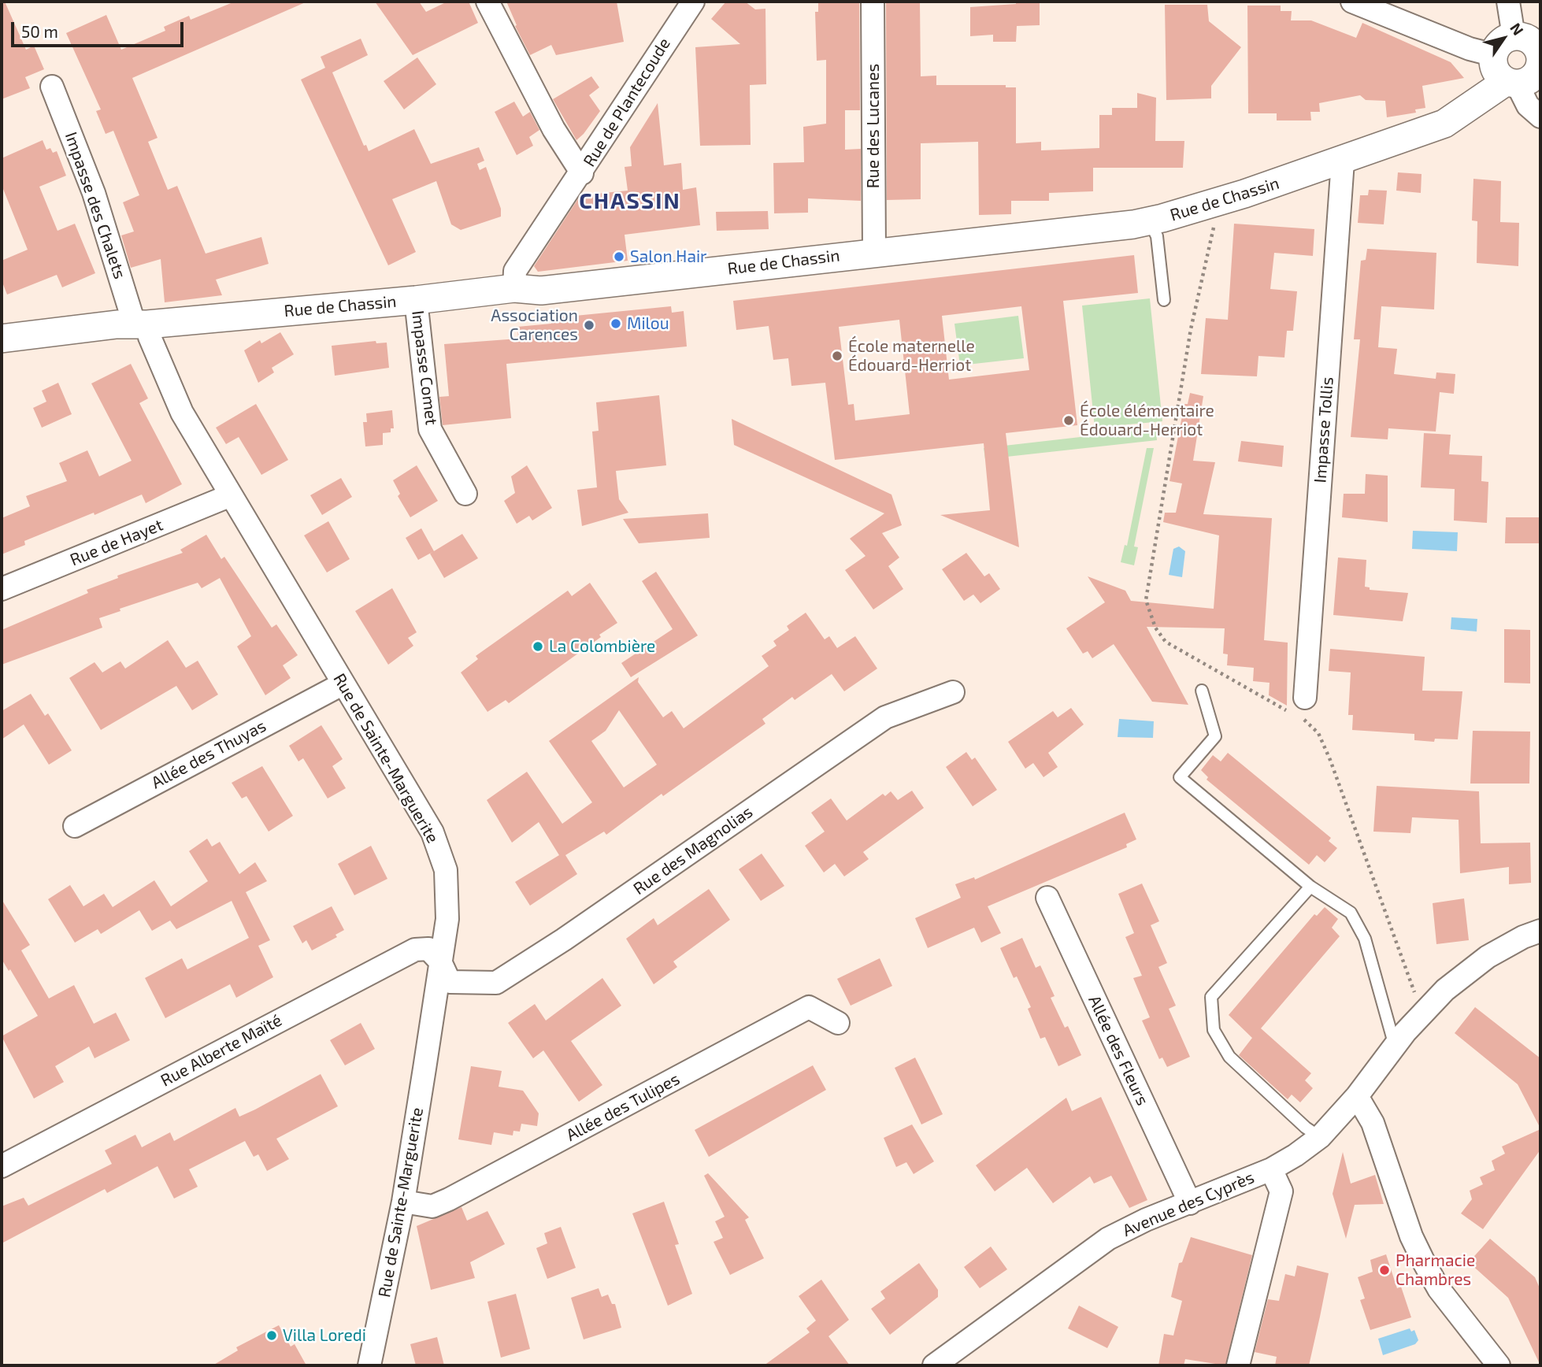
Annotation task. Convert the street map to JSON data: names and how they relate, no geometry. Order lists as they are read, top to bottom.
{
  "streets": {
    "street": [
      "Rue de Plantecoude",
      "Rue des Lucanes",
      "Rue de Chassin",
      "Impasse des Chalets",
      "Impasse Comet",
      "Impasse Tollis",
      "Rue de Hayet",
      "Allée des Thuyas",
      "Rue de Sainte-Marguerite",
      "Rue des Magnolias",
      "Rue Alberte Maïté",
      "Allée des Fleurs",
      "Allée des Tulipes",
      "Avenue des Cyprès"
    ]
  },
  "crossings": [
    ["Rue de Plantecoude", "Rue de Chassin"],
    ["Rue des Lucanes", "Rue de Chassin"],
    ["Rue de Chassin", "Impasse des Chalets"],
    ["Rue de Chassin", "Impasse Comet"],
    ["Rue de Chassin", "Impasse Tollis"],
    ["Rue de Chassin", "Rue de Sainte-Marguerite"],
    ["Impasse des Chalets", "Rue de Sainte-Marguerite"],
    ["Rue de Hayet", "Rue de Sainte-Marguerite"],
    ["Allée des Thuyas", "Rue de Sainte-Marguerite"],
    ["Rue de Sainte-Marguerite", "Rue des Magnolias"],
    ["Rue de Sainte-Marguerite", "Rue Alberte Maïté"],
    ["Rue de Sainte-Marguerite", "Allée des Tulipes"],
    ["Rue des Magnolias", "Rue Alberte Maïté"],
    ["Allée des Fleurs", "Avenue des Cyprès"]
  ],
  "districts": ["CHASSIN"],
  "places": [
    "Salon Hair",
    "Milou",
    "Association Carences",
    "École maternelle Édouard-Herriot",
    "École élémentaire Édouard-Herriot",
    "La Colombière",
    "Pharmacie Chambres",
    "Villa Loredi"
  ],
  "scale_bar": "50 m",
  "north": "top right"
}
